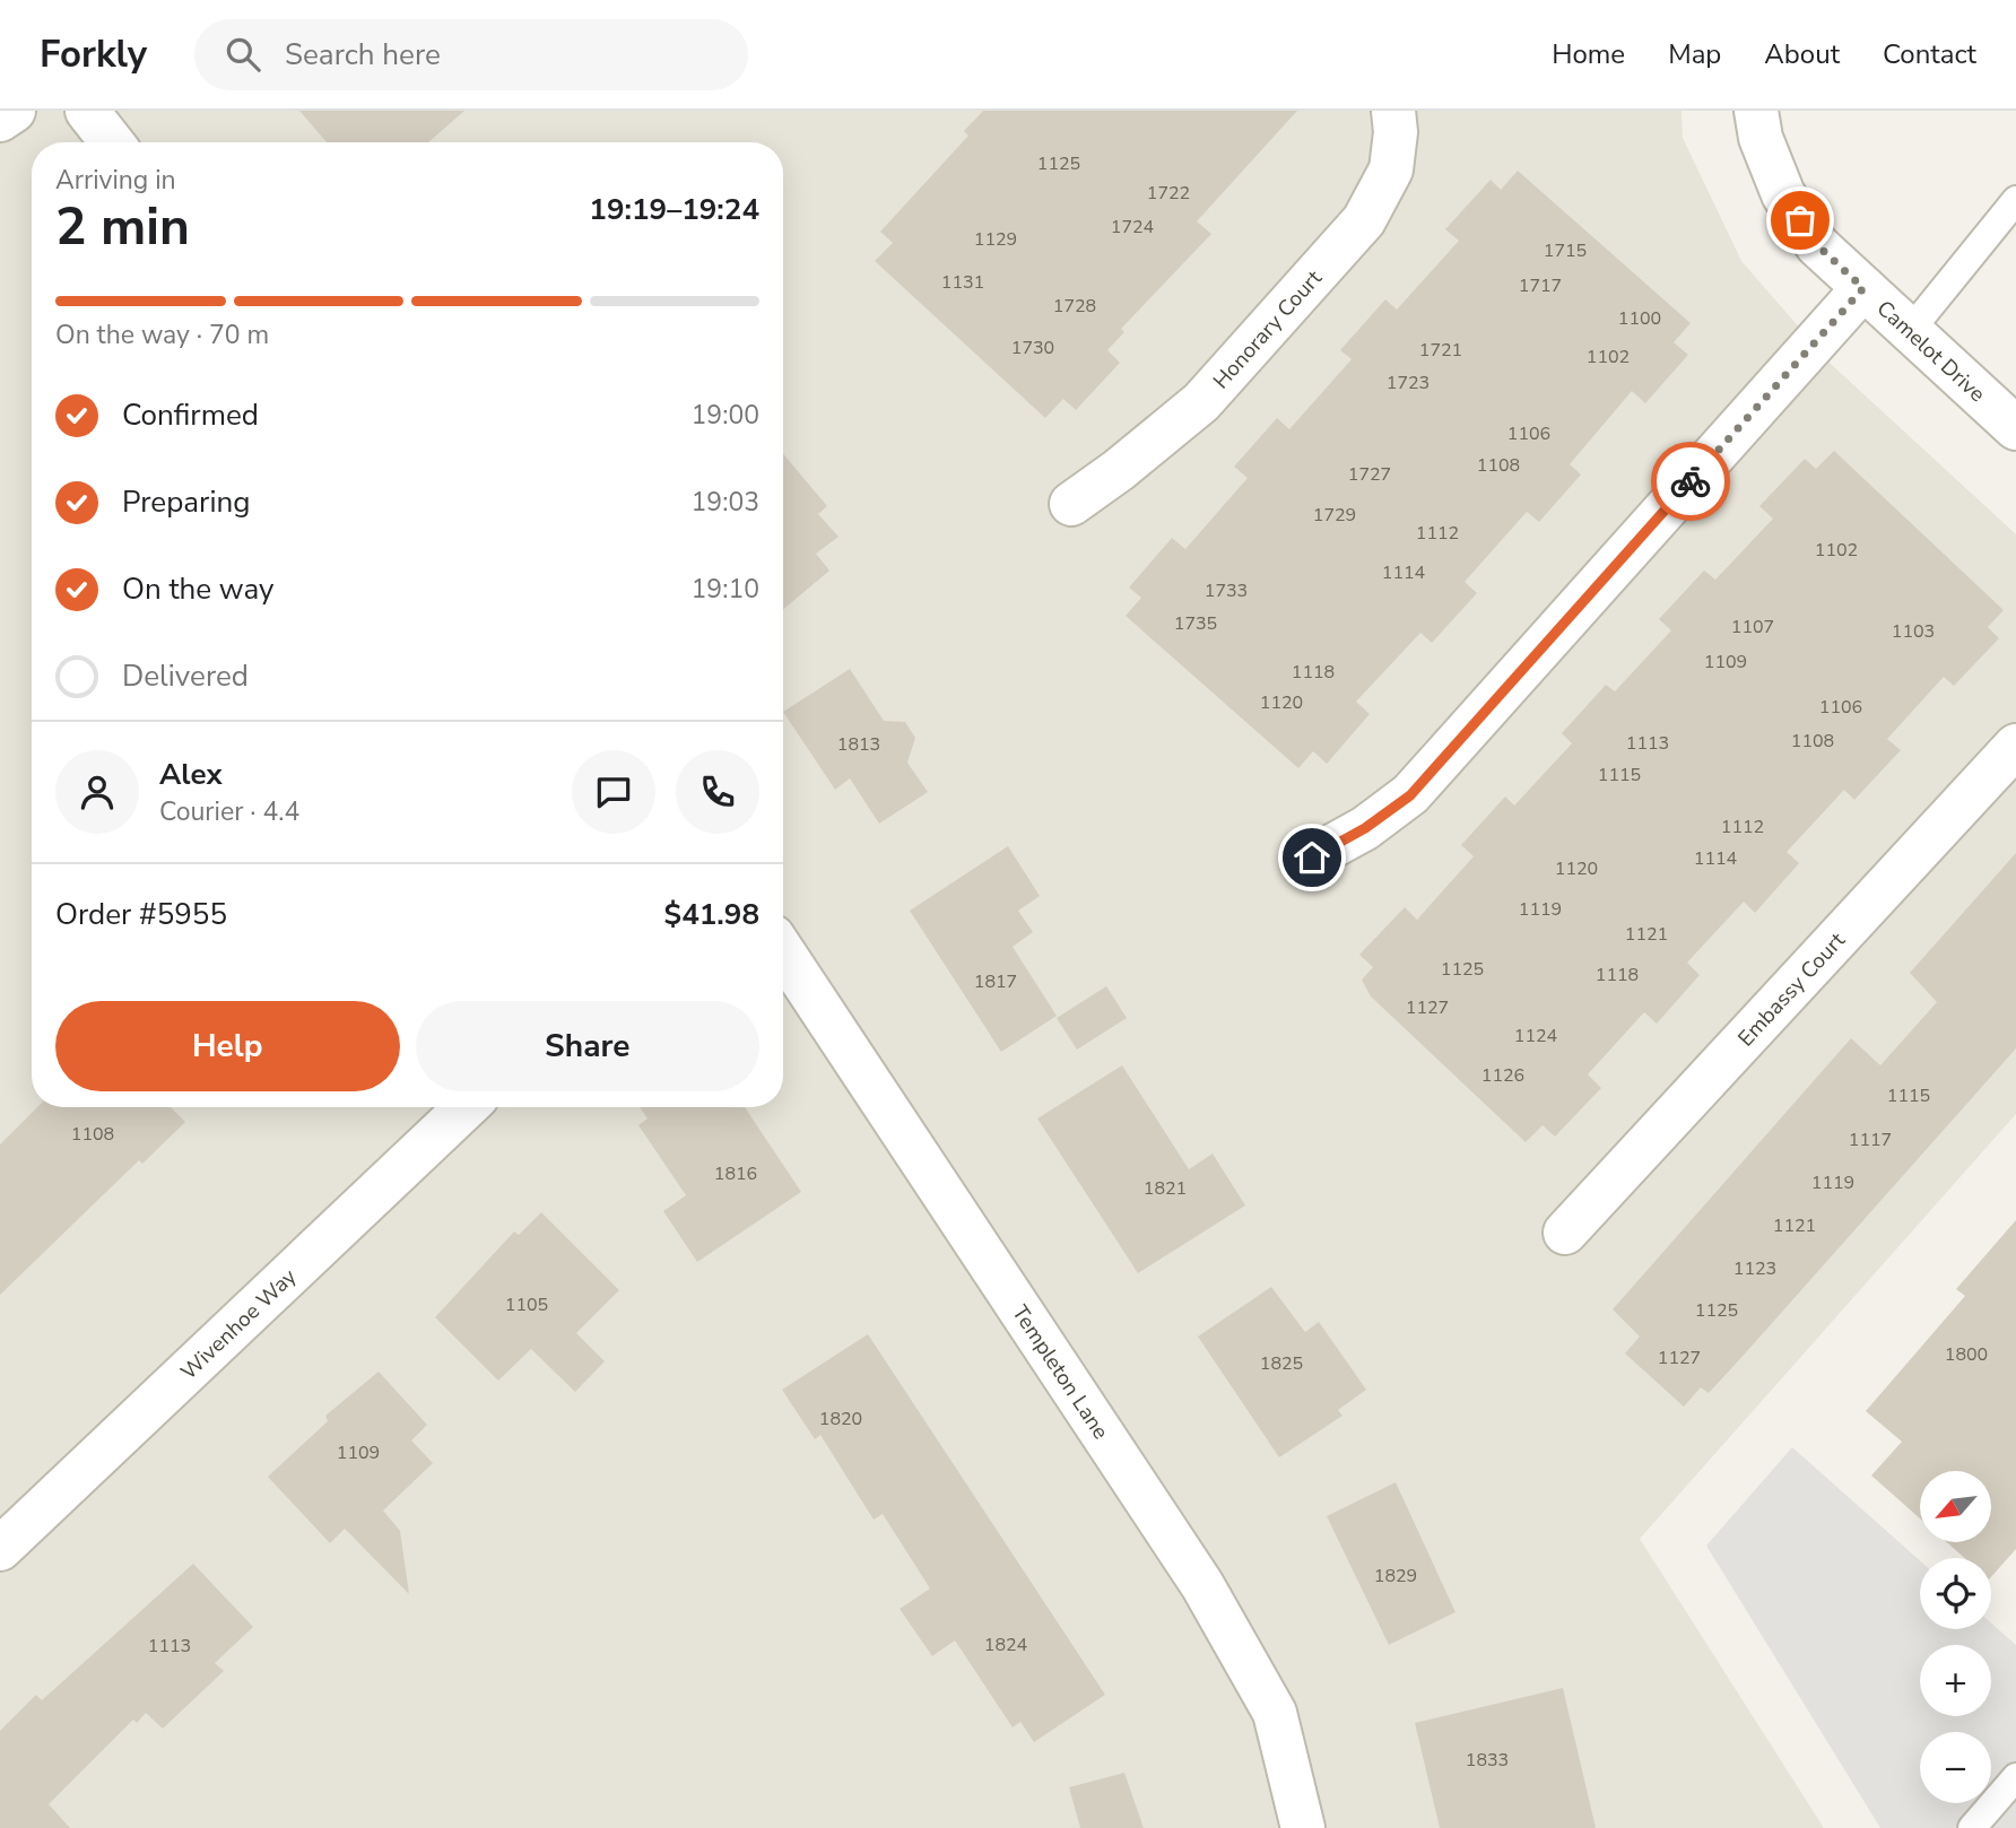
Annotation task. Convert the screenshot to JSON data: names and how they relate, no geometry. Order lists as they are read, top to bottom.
{
  "streets": {
    "street": [
      "Honorary Court",
      "Camelot Drive",
      "Embassy Court",
      "Wivenhoe Way",
      "Templeton Lane"
    ]
  },
  "house_numbers": [
    "1125",
    "1722",
    "1724",
    "1129",
    "1715",
    "1131",
    "1717",
    "1728",
    "1100",
    "1730",
    "1721",
    "1102",
    "1723",
    "1106",
    "1108",
    "1727",
    "1729",
    "1112",
    "1102",
    "1114",
    "1733",
    "1735",
    "1107",
    "1103",
    "1109",
    "1118",
    "1120",
    "1106",
    "1108",
    "1113",
    "1813",
    "1115",
    "1112",
    "1114",
    "1120",
    "1119",
    "1121",
    "1125",
    "1118",
    "1817",
    "1127",
    "1124",
    "1126",
    "1115",
    "1108",
    "1117",
    "1816",
    "1119",
    "1821",
    "1121",
    "1123",
    "1105",
    "1125",
    "1800",
    "1127",
    "1825",
    "1820",
    "1109",
    "1829",
    "1824",
    "1113",
    "1833"
  ],
  "north": "bottom left",
  "page": {
    "header": "Forkly",
    "search": "Search here",
    "nav": [
      "Home",
      "Map",
      "About",
      "Contact"
    ],
    "heading": ["2 min", "Arriving in", "19:19–19:24"],
    "panel": [
      "Alex",
      "Courier · 4.4",
      "Order #5955",
      "$41.98"
    ],
    "bar": "On the way · 70 m",
    "list": [
      ["Confirmed", "19:00"],
      ["Preparing", "19:03"],
      ["On the way", "19:10"],
      "Delivered"
    ],
    "buttons": ["Help", "Share"],
    "map_buttons": ["+", "−"]
  }
}
